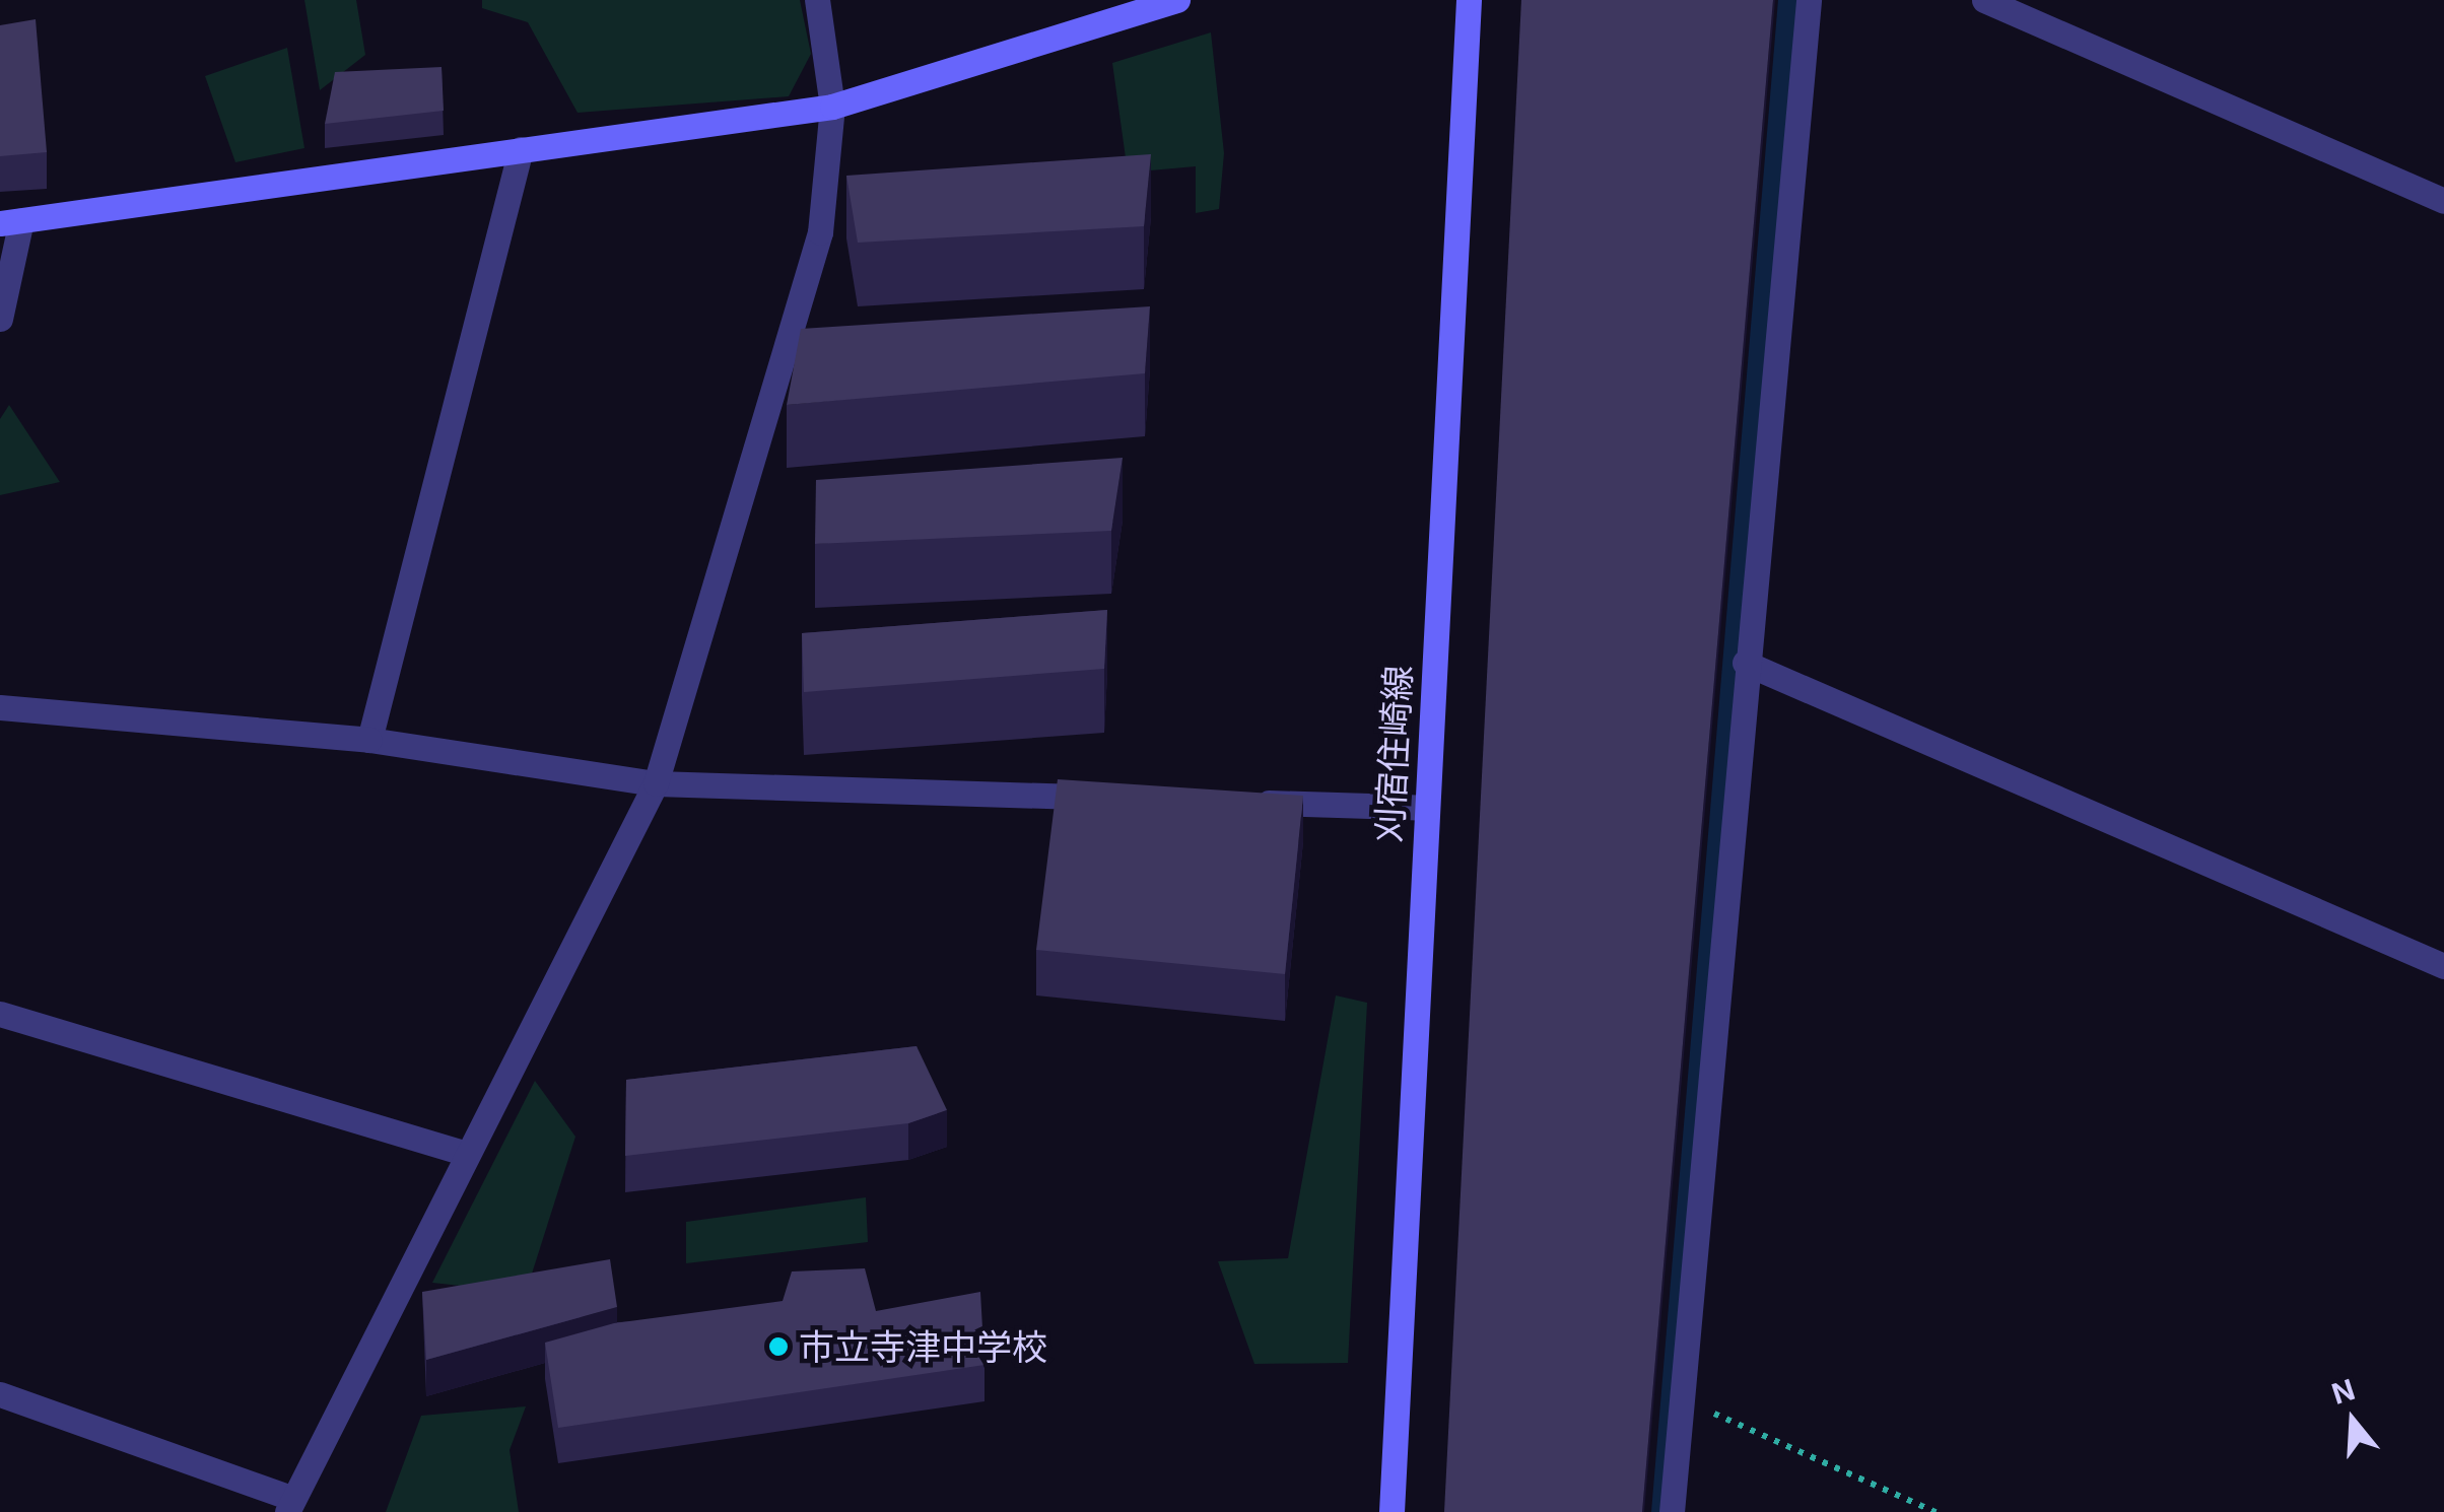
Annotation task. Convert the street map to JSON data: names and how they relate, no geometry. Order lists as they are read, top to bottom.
{
  "streets": {
    "main road": ["刈宿住崎線"]
  },
  "places": ["市立寺津中学校"],
  "north": "top"
}
